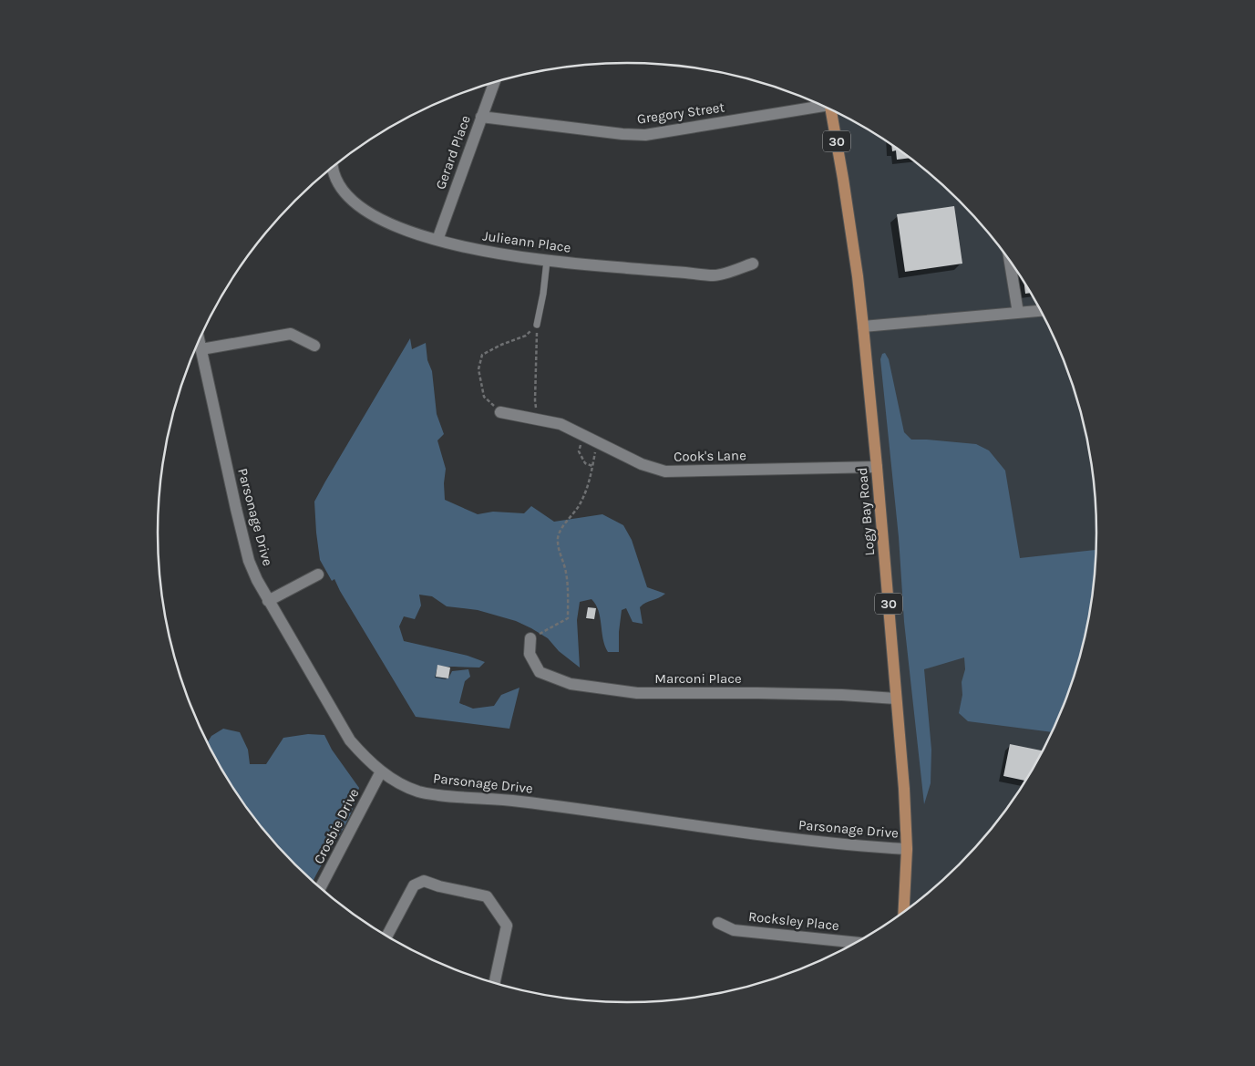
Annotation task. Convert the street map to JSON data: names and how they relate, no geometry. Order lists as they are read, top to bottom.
{
  "streets": {
    "main road": ["30", "Logy Bay Road"],
    "street": [
      "Gregory Street",
      "Gerard Place",
      "Julieann Place",
      "Cook's Lane",
      "Parsonage Drive",
      "Marconi Place",
      "Crosbie Drive",
      "Rocksley Place"
    ]
  },
  "crossings": [
    ["Gregory Street", "Gerard Place"],
    ["Gerard Place", "Julieann Place"],
    ["Cook's Lane", "Logy Bay Road"],
    ["Logy Bay Road", "Parsonage Drive"],
    ["Logy Bay Road", "Marconi Place"],
    ["Parsonage Drive", "Crosbie Drive"]
  ]
}
